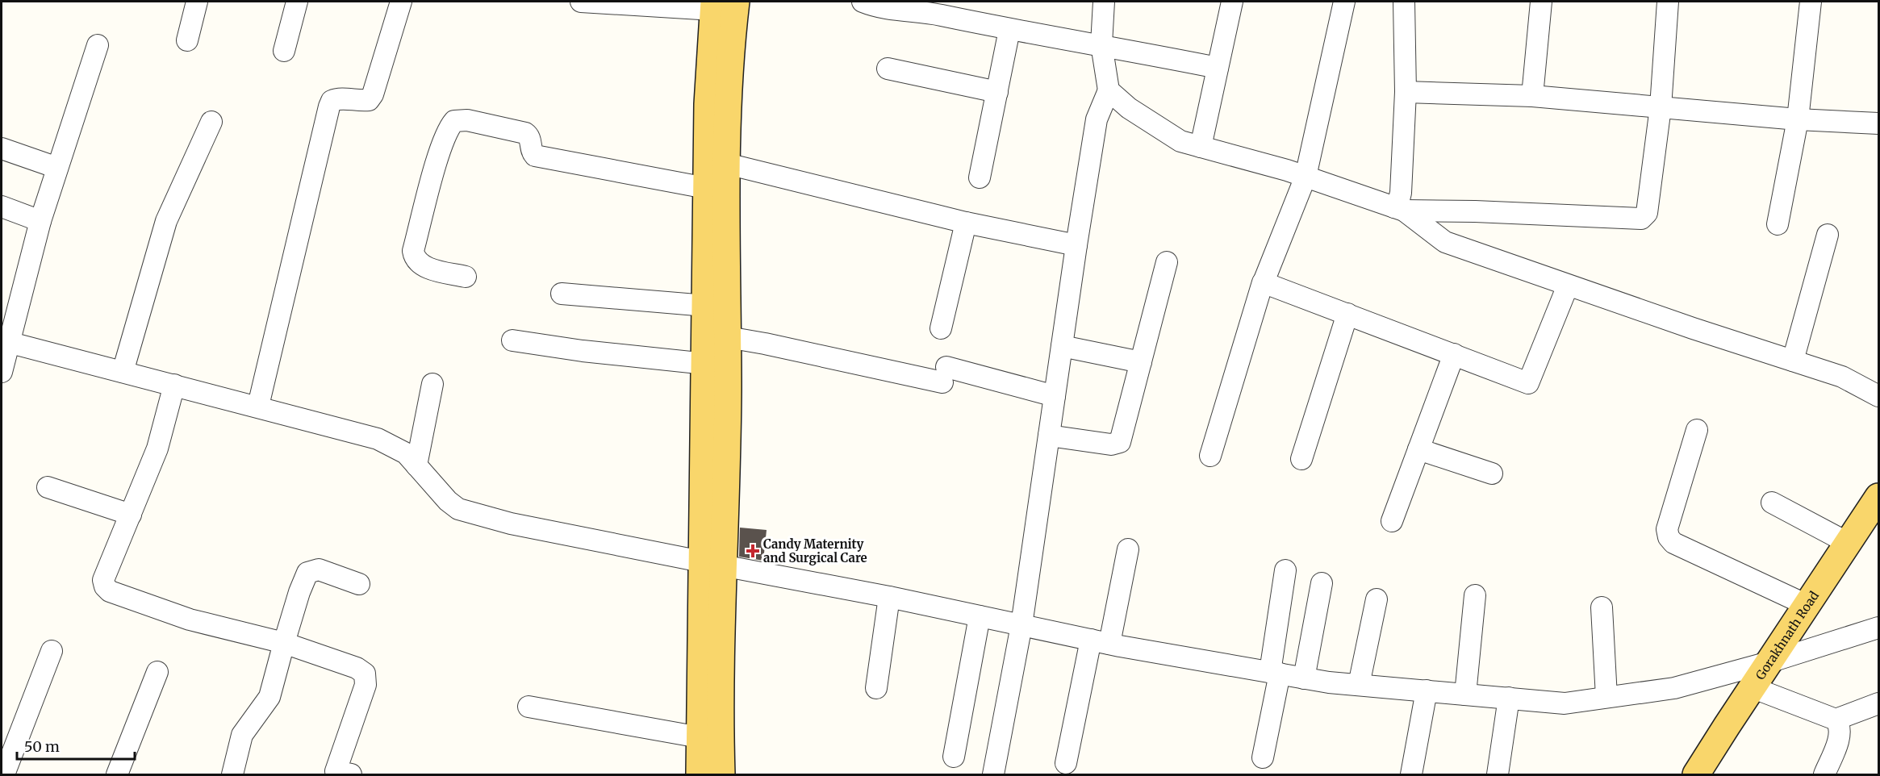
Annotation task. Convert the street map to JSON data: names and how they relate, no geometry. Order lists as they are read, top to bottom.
{
  "streets": {
    "main road": ["Gorakhnath Road"]
  },
  "places": {
    "health": ["Candy Maternity and Surgical Care"]
  },
  "scale_bar": "50 m"
}
